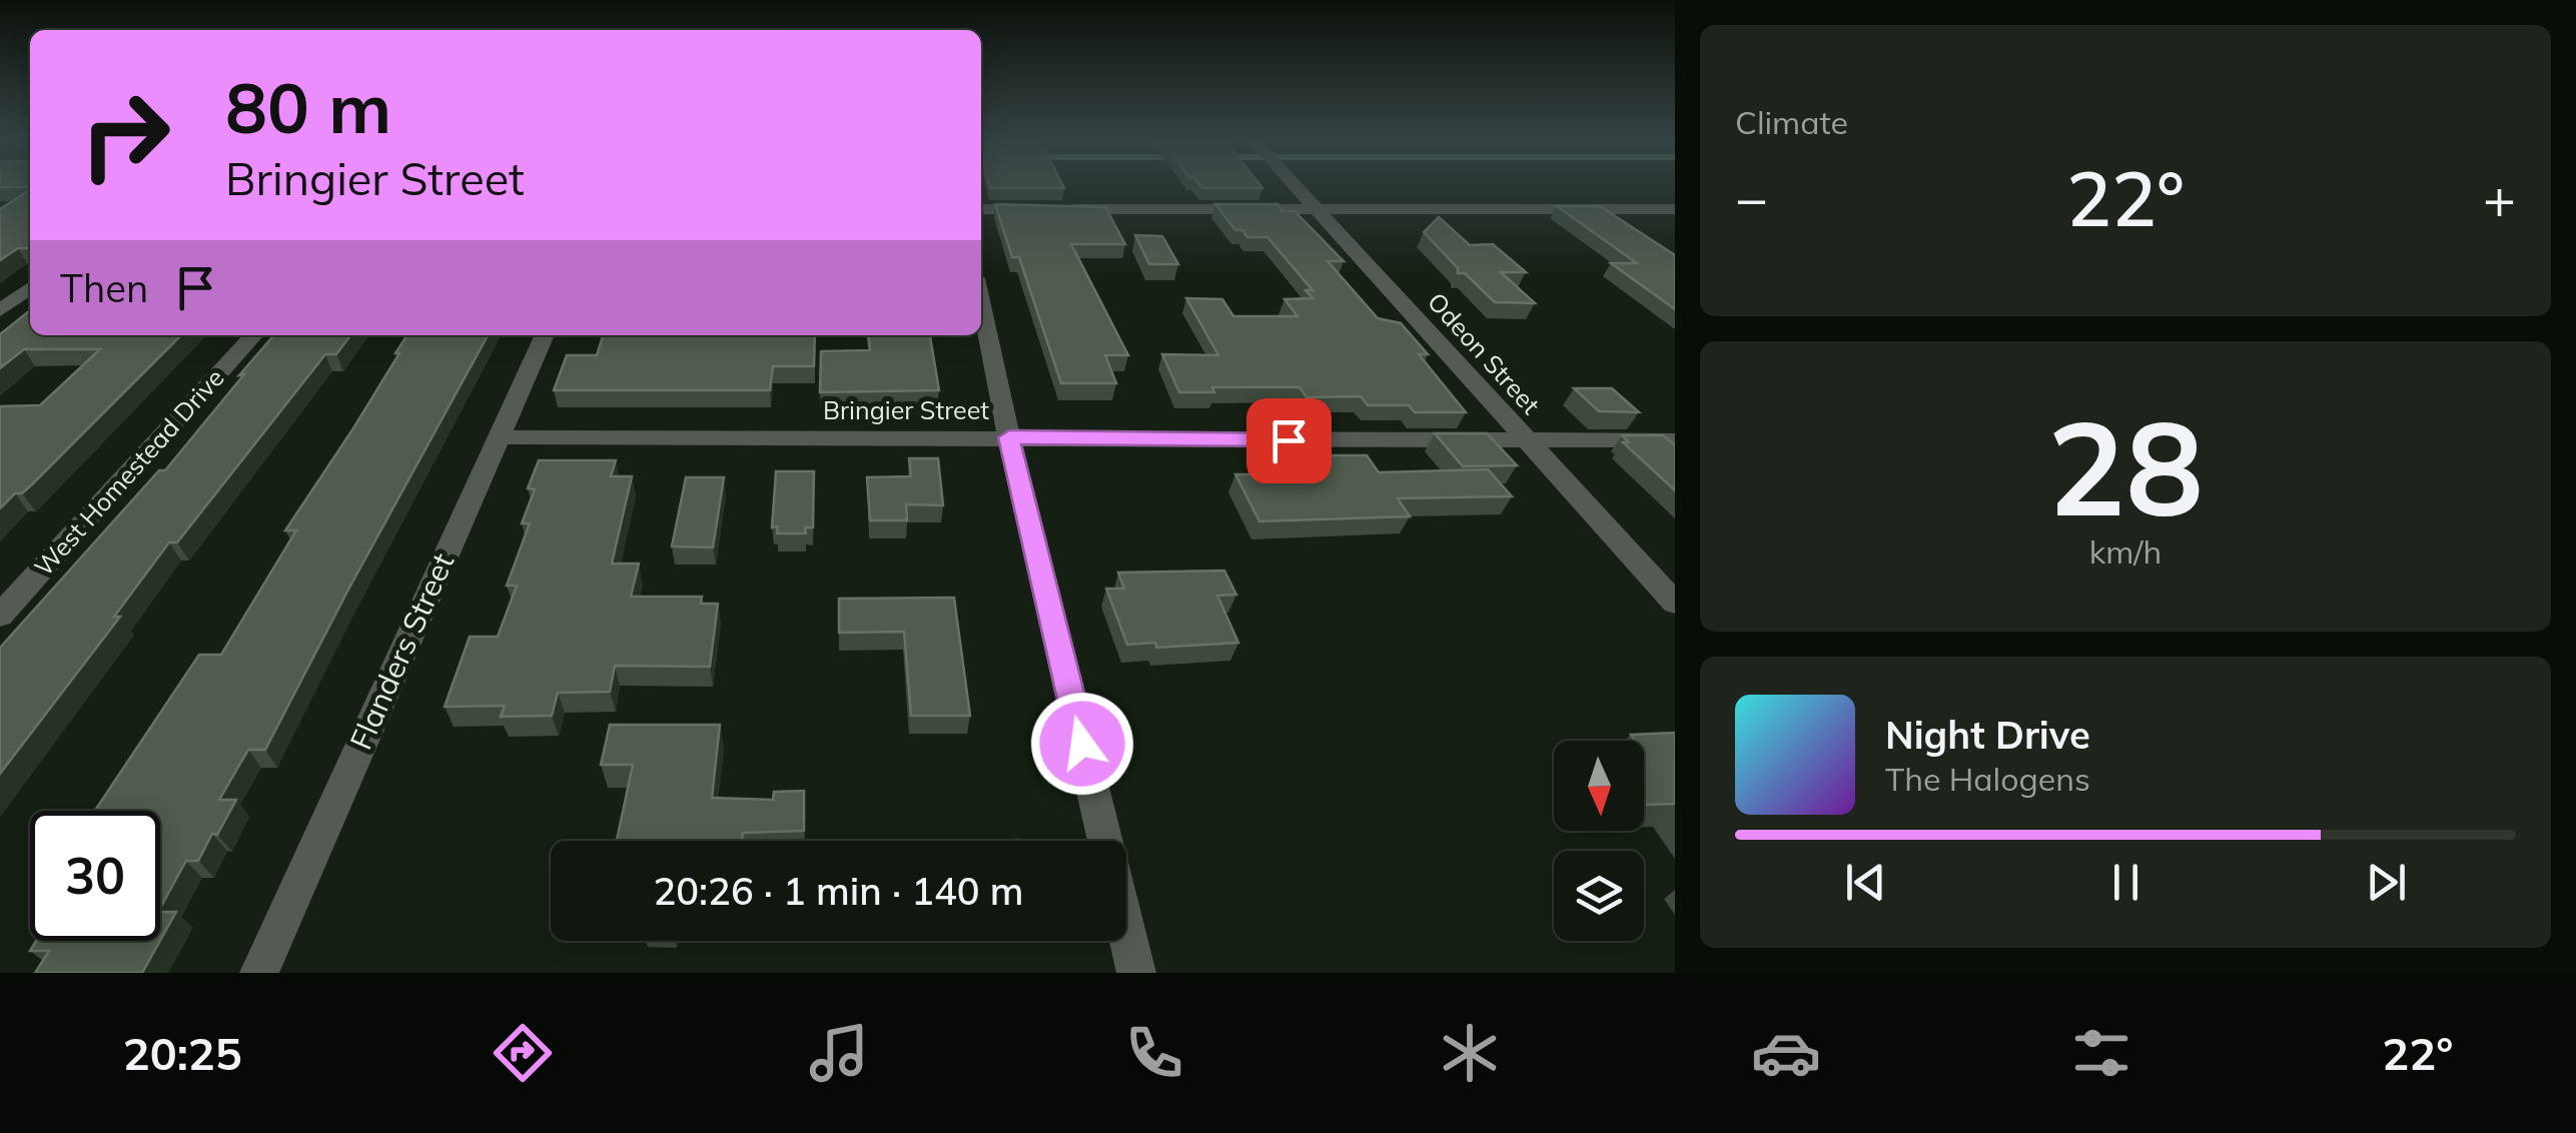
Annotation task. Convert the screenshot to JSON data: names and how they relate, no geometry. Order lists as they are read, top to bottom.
{
  "streets": {
    "street": [
      "Odeon Street",
      "Bringier Street",
      "West Homestead Drive",
      "Flanders Street"
    ]
  },
  "crossings": [
    ["Odeon Street", "Bringier Street"],
    ["Bringier Street", "Flanders Street"]
  ],
  "north": "bottom",
  "page": {
    "tile": [
      "Climate",
      ["28", "km/h"]
    ],
    "turn": ["80 m", "Bringier Street"],
    "heat": ["−", "22°", "+"],
    "then": "Then",
    "song": ["Night Drive", "The Halogens"],
    "limit": "30",
    "trip": "20:26 · 1 min · 140 m",
    "tabs": ["20:25", "22°"]
  }
}
